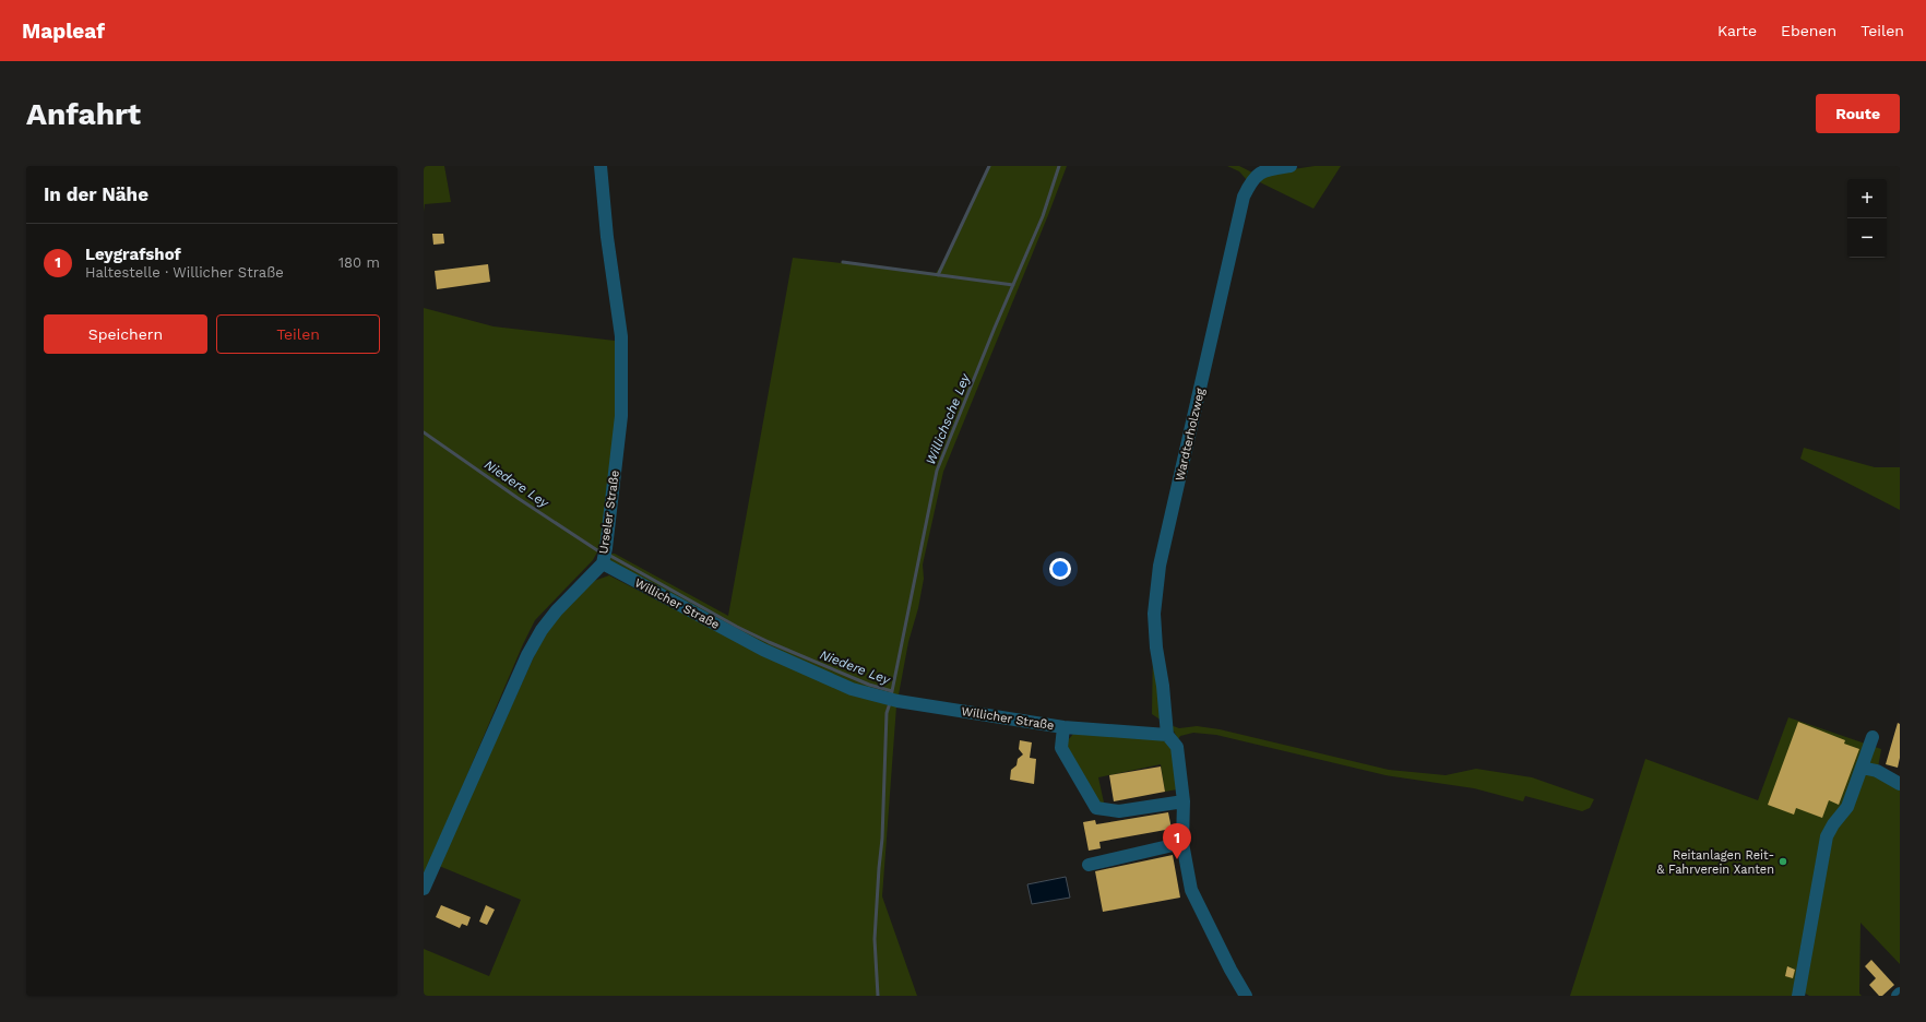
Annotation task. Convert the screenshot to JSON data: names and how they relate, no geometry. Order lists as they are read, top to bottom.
{
  "streets": {
    "street": ["Wardterholzweg", "Urseler Straße", "Willicher Straße"]
  },
  "crossings": [
    ["Wardterholzweg", "Willicher Straße"],
    ["Urseler Straße", "Willicher Straße"]
  ],
  "water": ["Willichsche Ley", "Niedere Ley"],
  "places": ["Reitanlagen Reit- & Fahrverein Xanten"],
  "page": {
    "header": "Mapleaf",
    "nav": ["Karte", "Ebenen", "Teilen"],
    "buttons": [
      "Route",
      ["Speichern", "Teilen"]
    ],
    "title": "Anfahrt",
    "heading": "In der Nähe",
    "map_buttons": ["+", "−"],
    "list": [
      {
        "mark": "1",
        "name": "Leygrafshof",
        "note": "Haltestelle · Willicher Straße",
        "value": "180 m"
      }
    ],
    "pins": "1"
  }
}
